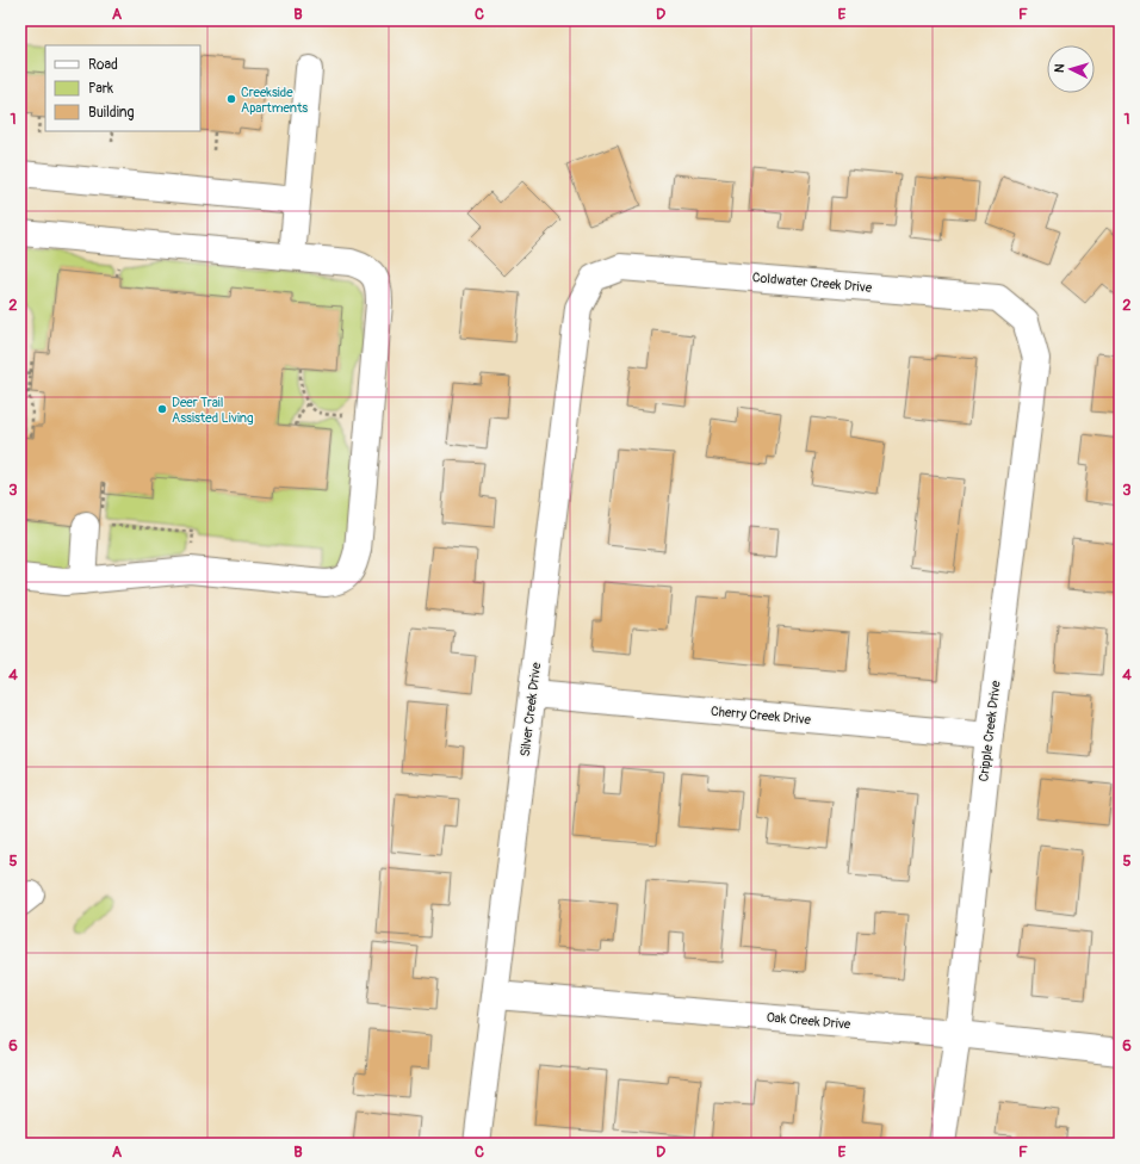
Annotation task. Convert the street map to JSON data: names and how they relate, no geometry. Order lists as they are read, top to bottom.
{
  "streets": {
    "street": [
      "Coldwater Creek Drive",
      "Silver Creek Drive",
      "Cherry Creek Drive",
      "Cripple Creek Drive",
      "Oak Creek Drive"
    ]
  },
  "crossings": [
    ["Coldwater Creek Drive", "Silver Creek Drive"],
    ["Coldwater Creek Drive", "Cripple Creek Drive"],
    ["Silver Creek Drive", "Cherry Creek Drive"],
    ["Silver Creek Drive", "Oak Creek Drive"],
    ["Cherry Creek Drive", "Cripple Creek Drive"],
    ["Cripple Creek Drive", "Oak Creek Drive"]
  ],
  "places": ["Creekside Apartments", "Deer Trail Assisted Living"],
  "legend": ["Road", "Park", "Building"],
  "north": "left",
  "grid": {
    "columns": [
      "A",
      "B",
      "C",
      "D",
      "E",
      "F"
    ],
    "rows": [
      "1",
      "2",
      "3",
      "4",
      "5",
      "6"
    ]
  }
}
